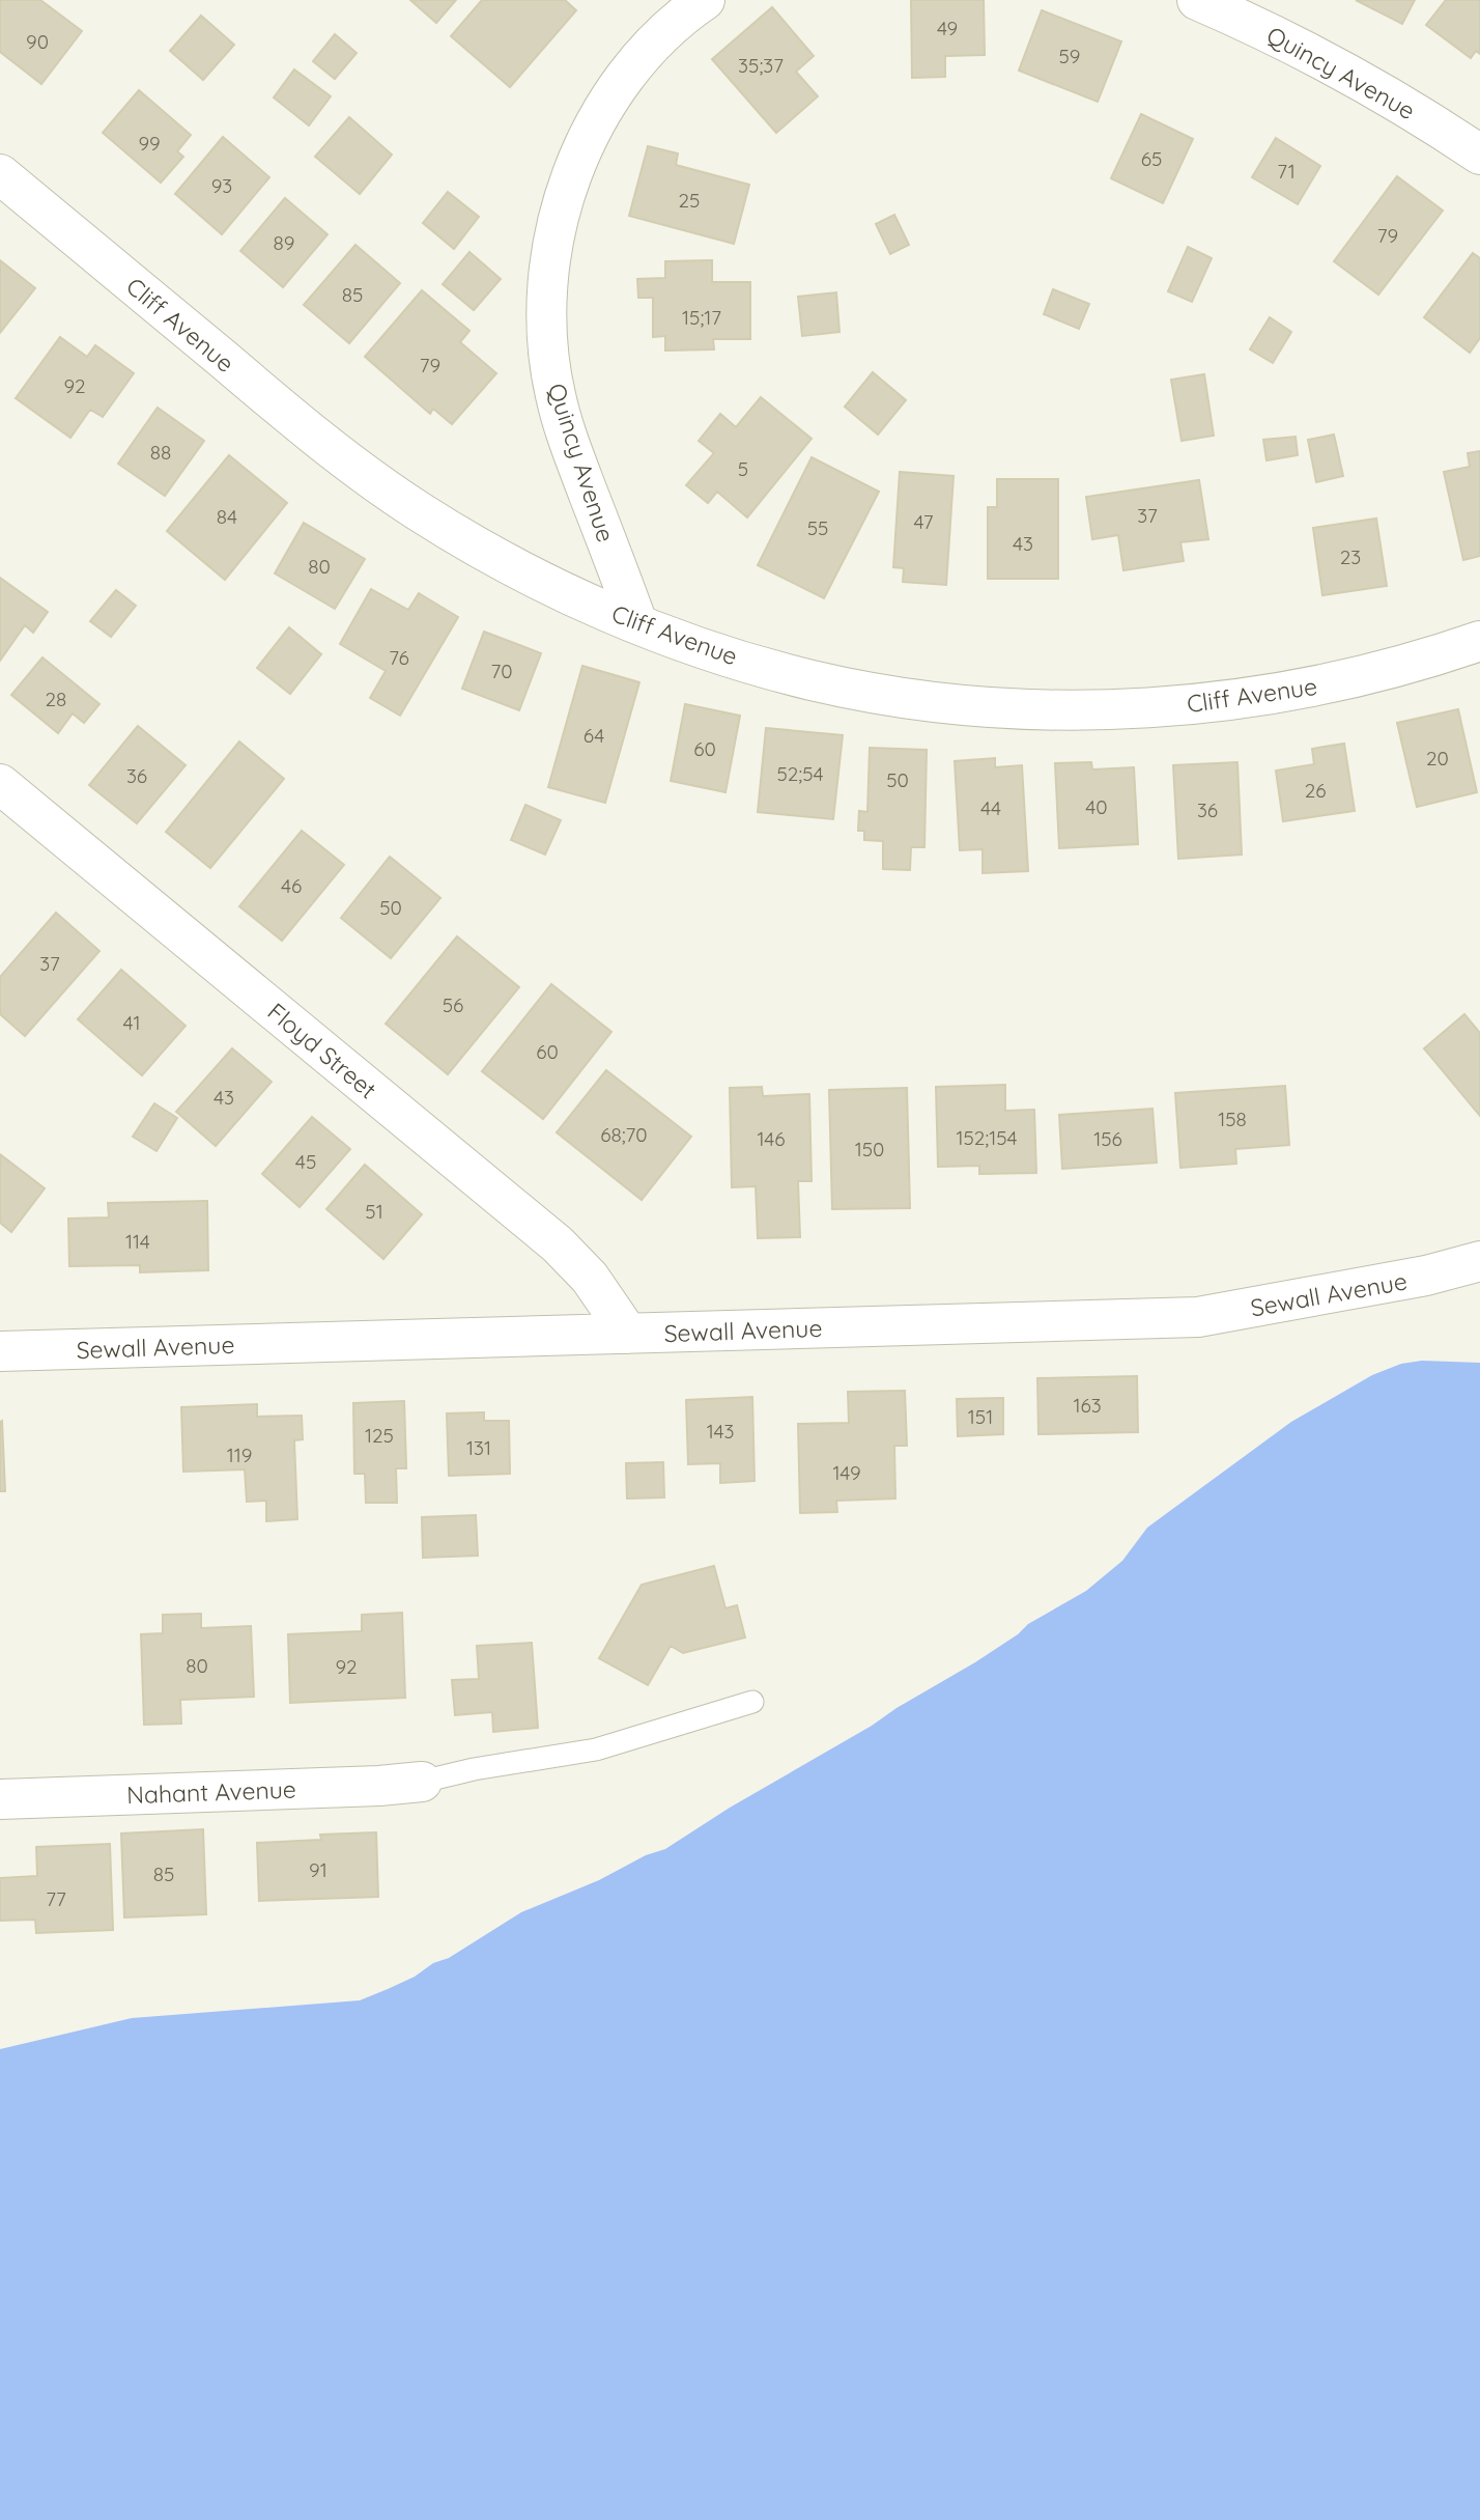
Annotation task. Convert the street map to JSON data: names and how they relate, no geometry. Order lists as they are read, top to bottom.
{
  "streets": {
    "street": [
      "Quincy Avenue",
      "Cliff Avenue",
      "Floyd Street",
      "Sewall Avenue",
      "Nahant Avenue"
    ]
  },
  "crossings": [
    ["Quincy Avenue", "Cliff Avenue"],
    ["Floyd Street", "Sewall Avenue"]
  ],
  "house_numbers": [
    "49",
    "90",
    "59",
    "35;37",
    "99",
    "65",
    "71",
    "93",
    "25",
    "79",
    "89",
    "85",
    "15;17",
    "79",
    "92",
    "88",
    "5",
    "37",
    "84",
    "47",
    "55",
    "43",
    "23",
    "80",
    "76",
    "70",
    "28",
    "64",
    "60",
    "20",
    "52;54",
    "36",
    "50",
    "26",
    "40",
    "44",
    "36",
    "46",
    "50",
    "37",
    "56",
    "41",
    "60",
    "43",
    "158",
    "68;70",
    "152;154",
    "146",
    "156",
    "150",
    "45",
    "51",
    "114",
    "163",
    "151",
    "143",
    "125",
    "131",
    "119",
    "149",
    "80",
    "92",
    "91",
    "85",
    "77"
  ]
}
